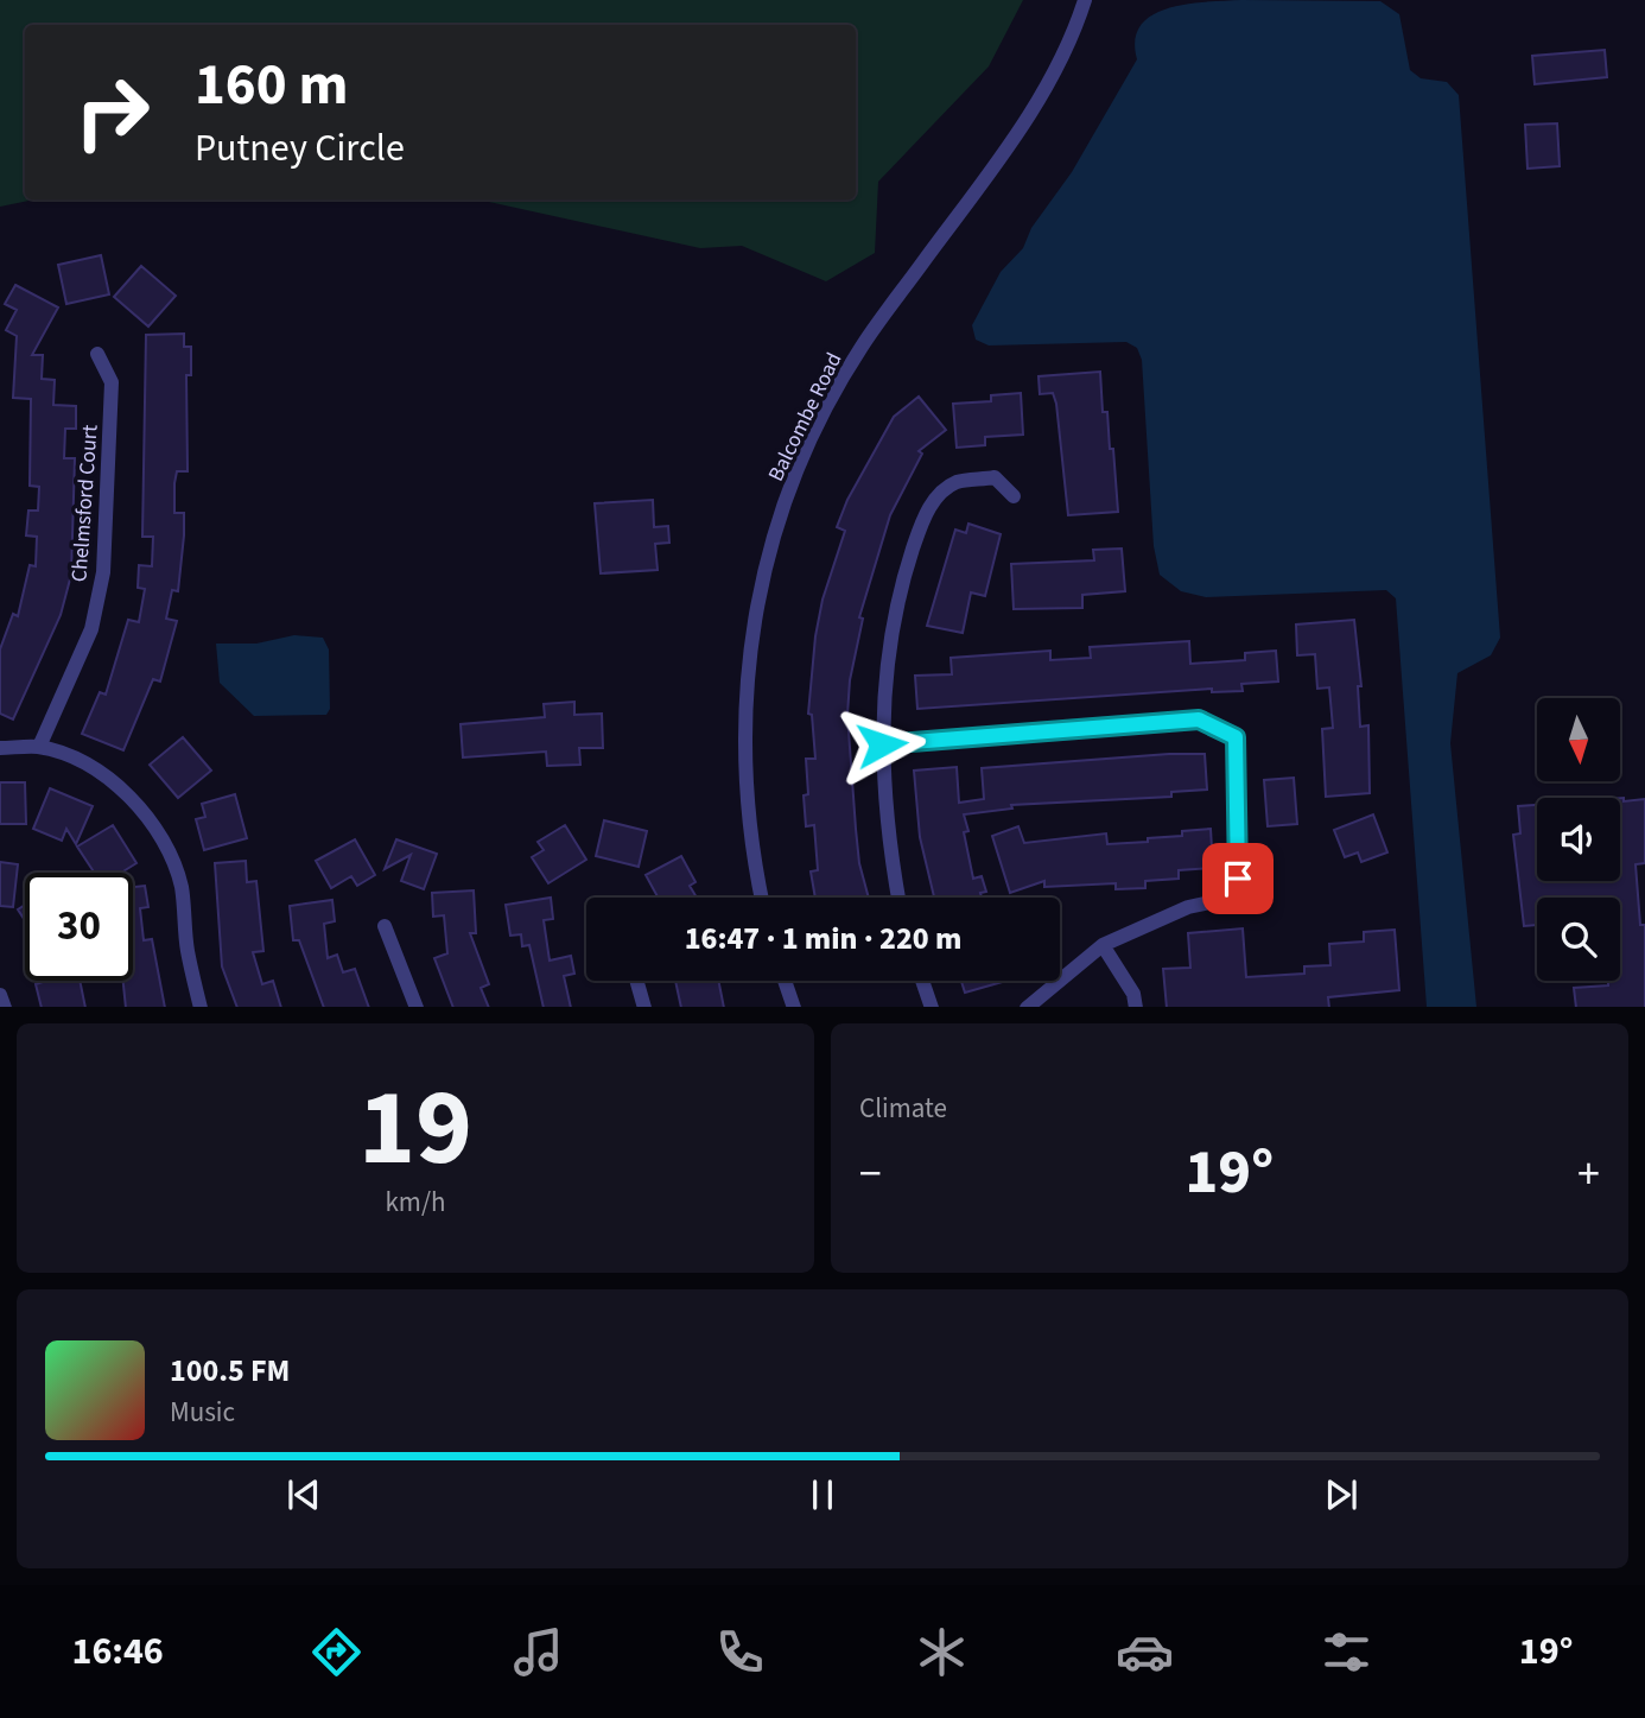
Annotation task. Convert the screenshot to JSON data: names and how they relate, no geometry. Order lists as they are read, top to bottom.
{
  "streets": {
    "street": ["Balcombe Road", "Chelmsford Court"]
  },
  "north": "bottom",
  "page": {
    "turn": ["160 m", "Putney Circle"],
    "limit": "30",
    "trip": "16:47 · 1 min · 220 m",
    "tile": [
      ["19", "km/h"],
      "Climate"
    ],
    "heat": ["−", "19°", "+"],
    "song": ["100.5 FM", "Music"],
    "tabs": ["16:46", "19°"]
  }
}
